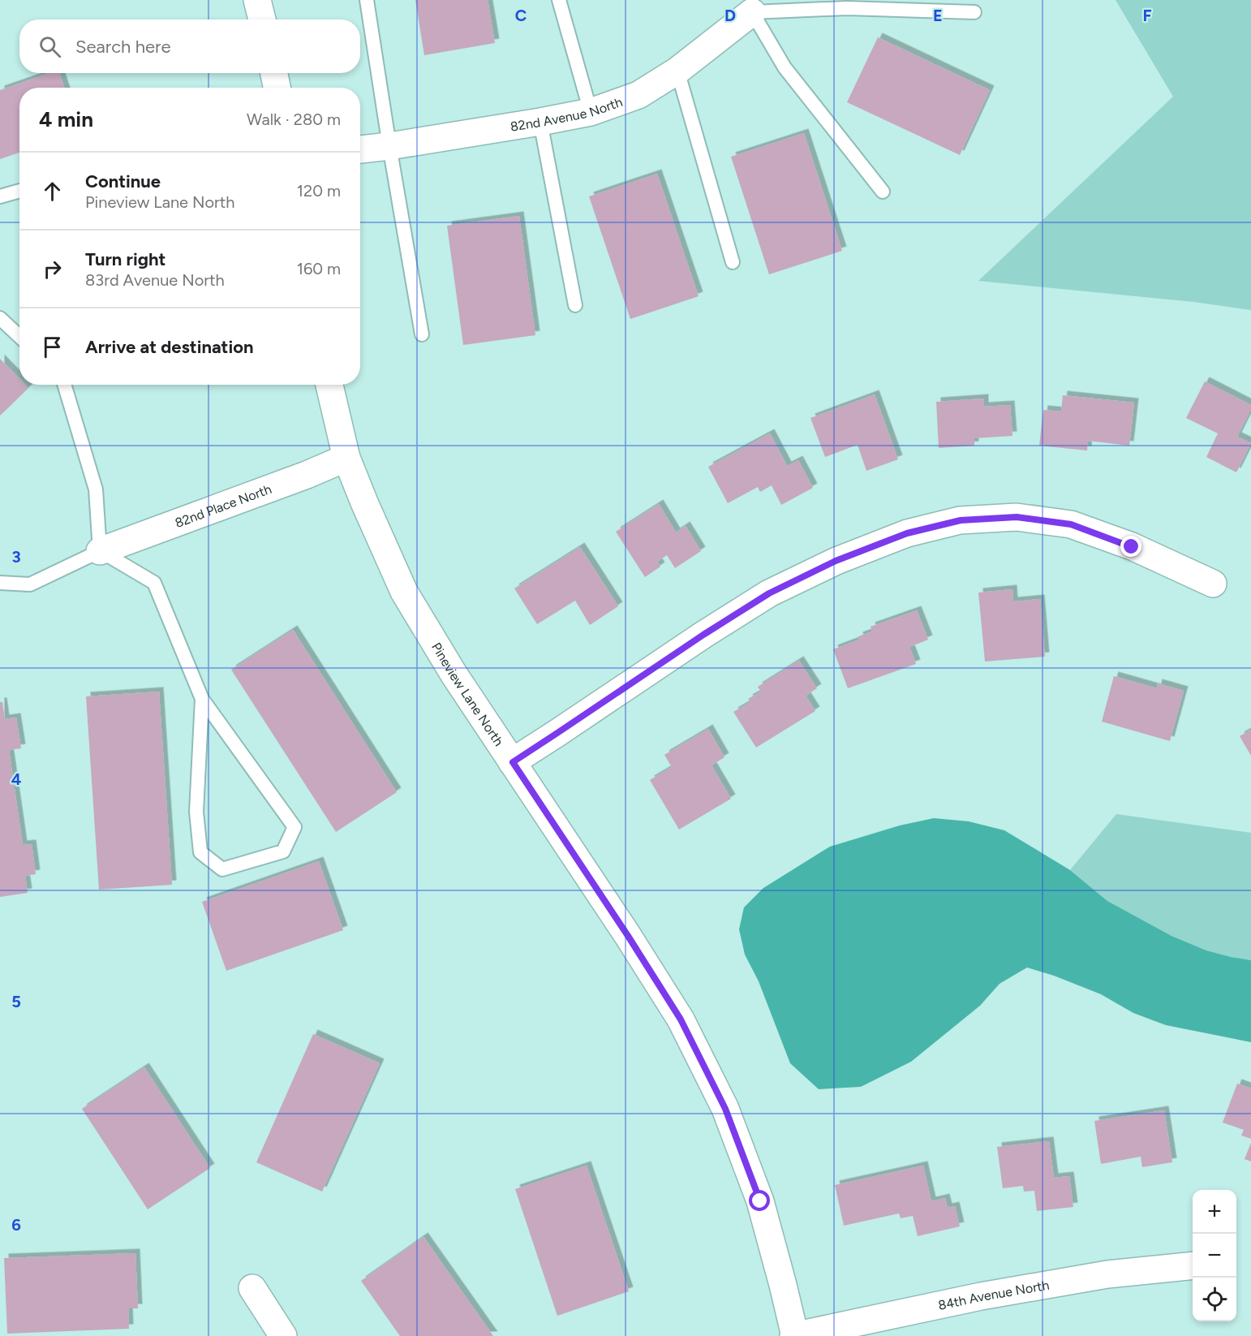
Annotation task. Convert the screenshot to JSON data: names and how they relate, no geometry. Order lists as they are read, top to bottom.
{
  "streets": {
    "street": [
      "82nd Avenue North",
      "82nd Place North",
      "Pineview Lane North",
      "84th Avenue North"
    ]
  },
  "crossings": [
    ["82nd Place North", "Pineview Lane North"],
    ["Pineview Lane North", "84th Avenue North"]
  ],
  "page": {
    "search": "Search here",
    "heading": ["4 min", "Walk · 280 m"],
    "list": [
      ["Continue", "Pineview Lane North", "120 m"],
      ["Turn right", "83rd Avenue North", "160 m"],
      "Arrive at destination"
    ],
    "map_buttons": ["+", "−"]
  },
  "grid": {
    "columns": [
      "C",
      "D",
      "E",
      "F"
    ],
    "rows": [
      "3",
      "4",
      "5",
      "6"
    ]
  }
}
